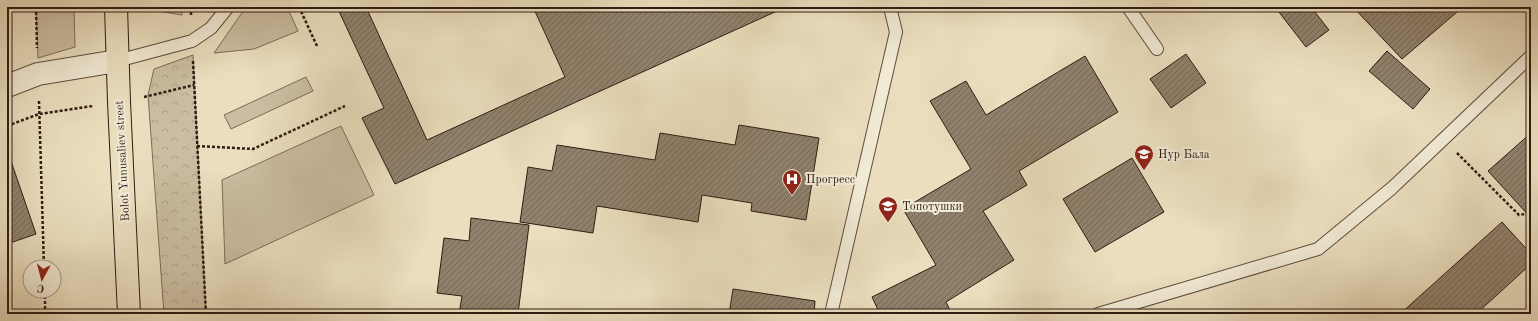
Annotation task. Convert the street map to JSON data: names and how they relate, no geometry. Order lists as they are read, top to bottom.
{
  "streets": {
    "main road": ["Bolot Yunusaliev street"]
  },
  "places": {
    "school or university": ["Нур Бала", "Топотушки"],
    "hospital": ["Прогресс"]
  },
  "north": "bottom"
}
